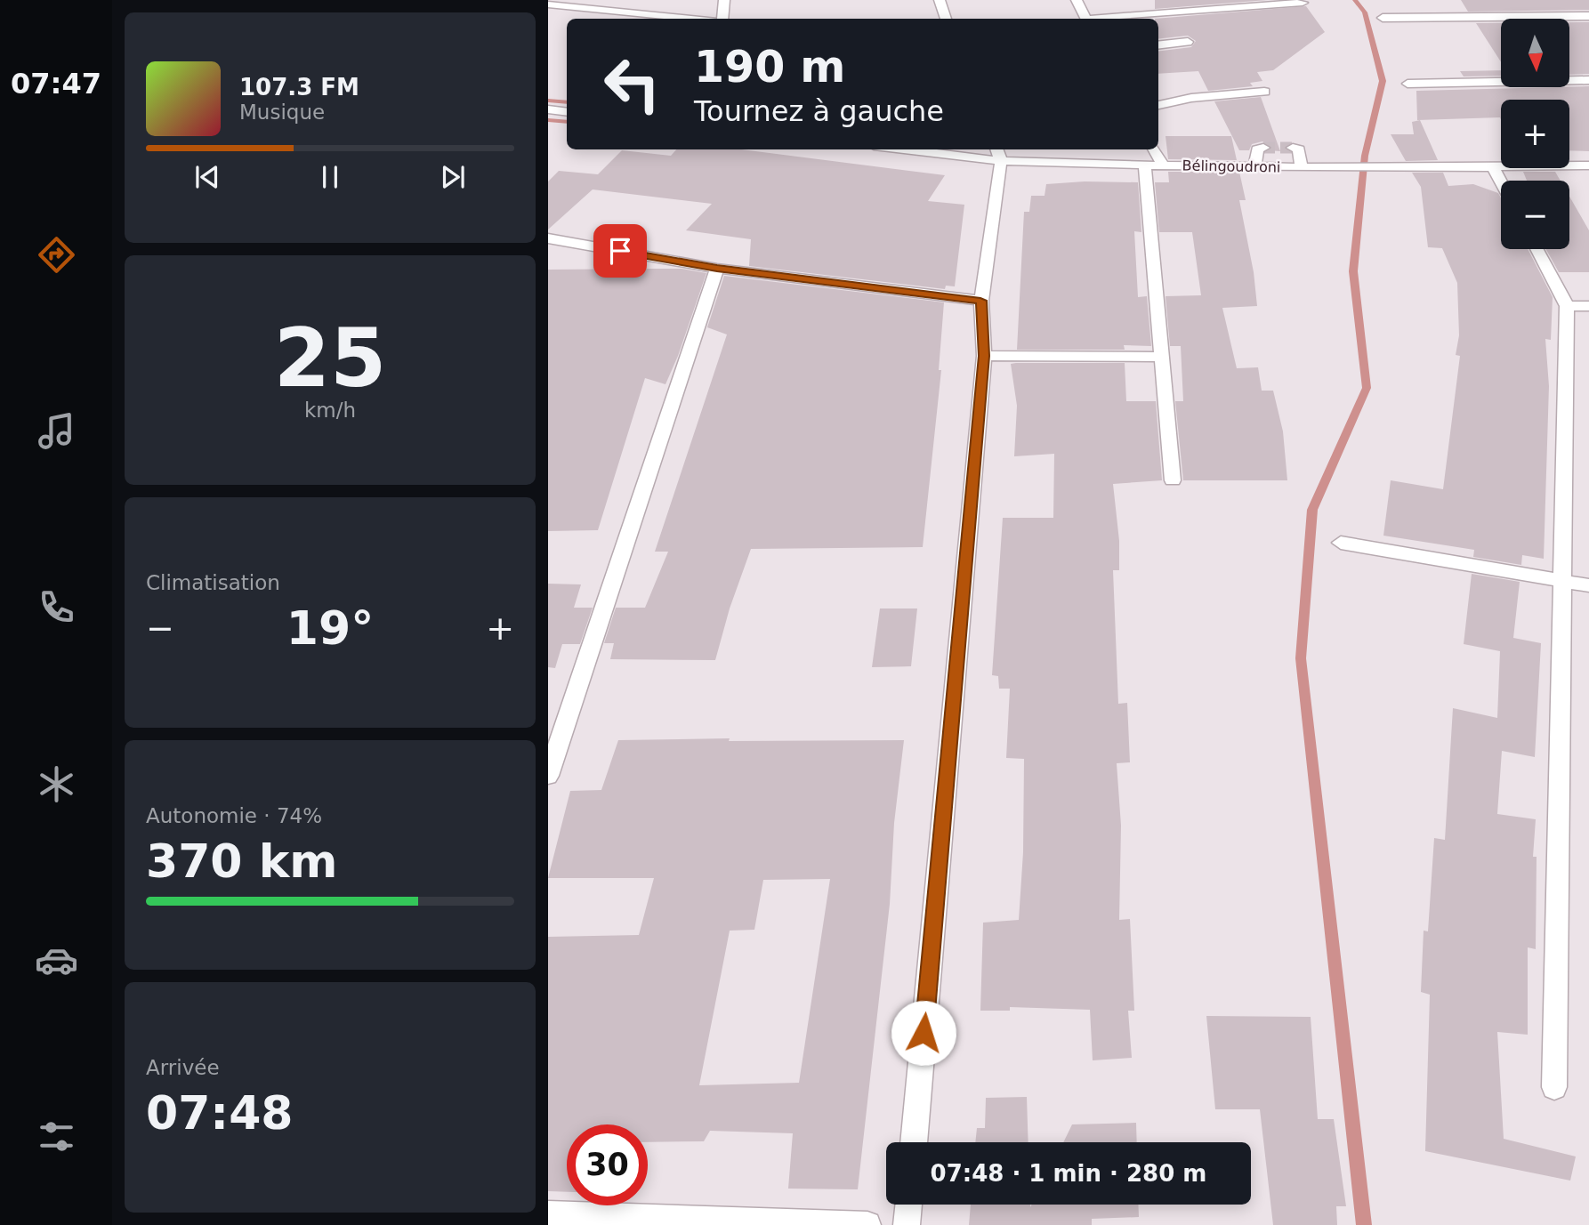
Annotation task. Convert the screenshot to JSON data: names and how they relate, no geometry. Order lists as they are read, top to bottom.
{
  "streets": {
    "street": ["Bélingoudroni"]
  },
  "north": "bottom",
  "page": {
    "tabs": "07:47",
    "map_buttons": ["+", "−"],
    "turn": ["190 m", "Tournez à gauche"],
    "song": ["107.3 FM", "Musique"],
    "tile": [
      ["25", "km/h"],
      "Climatisation",
      ["Autonomie · 74%", "370 km"],
      ["Arrivée", "07:48"]
    ],
    "heat": ["−", "19°", "+"],
    "limit": "30",
    "trip": "07:48 · 1 min · 280 m"
  }
}
